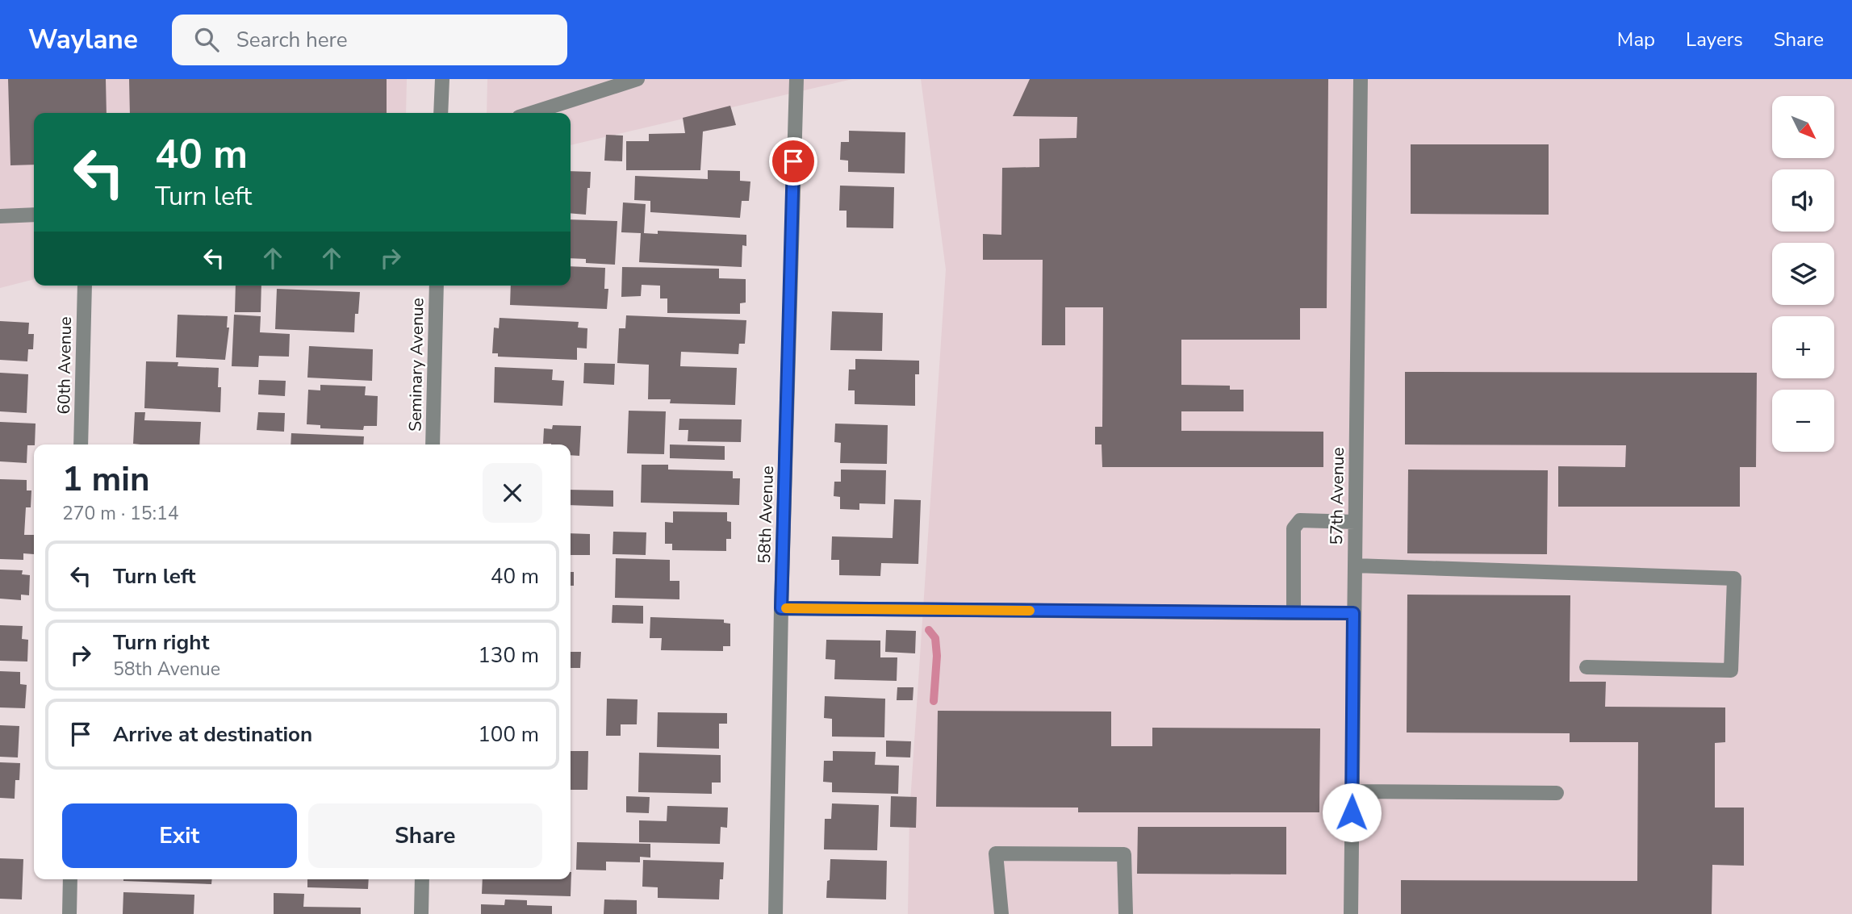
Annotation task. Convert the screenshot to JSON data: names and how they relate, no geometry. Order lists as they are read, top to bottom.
{
  "streets": {
    "street": [
      "Seminary Avenue",
      "60th Avenue",
      "57th Avenue",
      "58th Avenue"
    ]
  },
  "north": "bottom right",
  "page": {
    "header": "Waylane",
    "search": "Search here",
    "nav": ["Map", "Layers", "Share"],
    "map_buttons": ["+", "−"],
    "turn": ["40 m", "Turn left"],
    "heading": ["1 min", "270 m · 15:14"],
    "list": [
      {
        "name": "Turn left",
        "value": "40 m"
      },
      {
        "name": "Turn right",
        "note": "58th Avenue",
        "value": "130 m"
      },
      {
        "name": "Arrive at destination",
        "value": "100 m"
      }
    ],
    "buttons": ["Exit", "Share"]
  }
}
